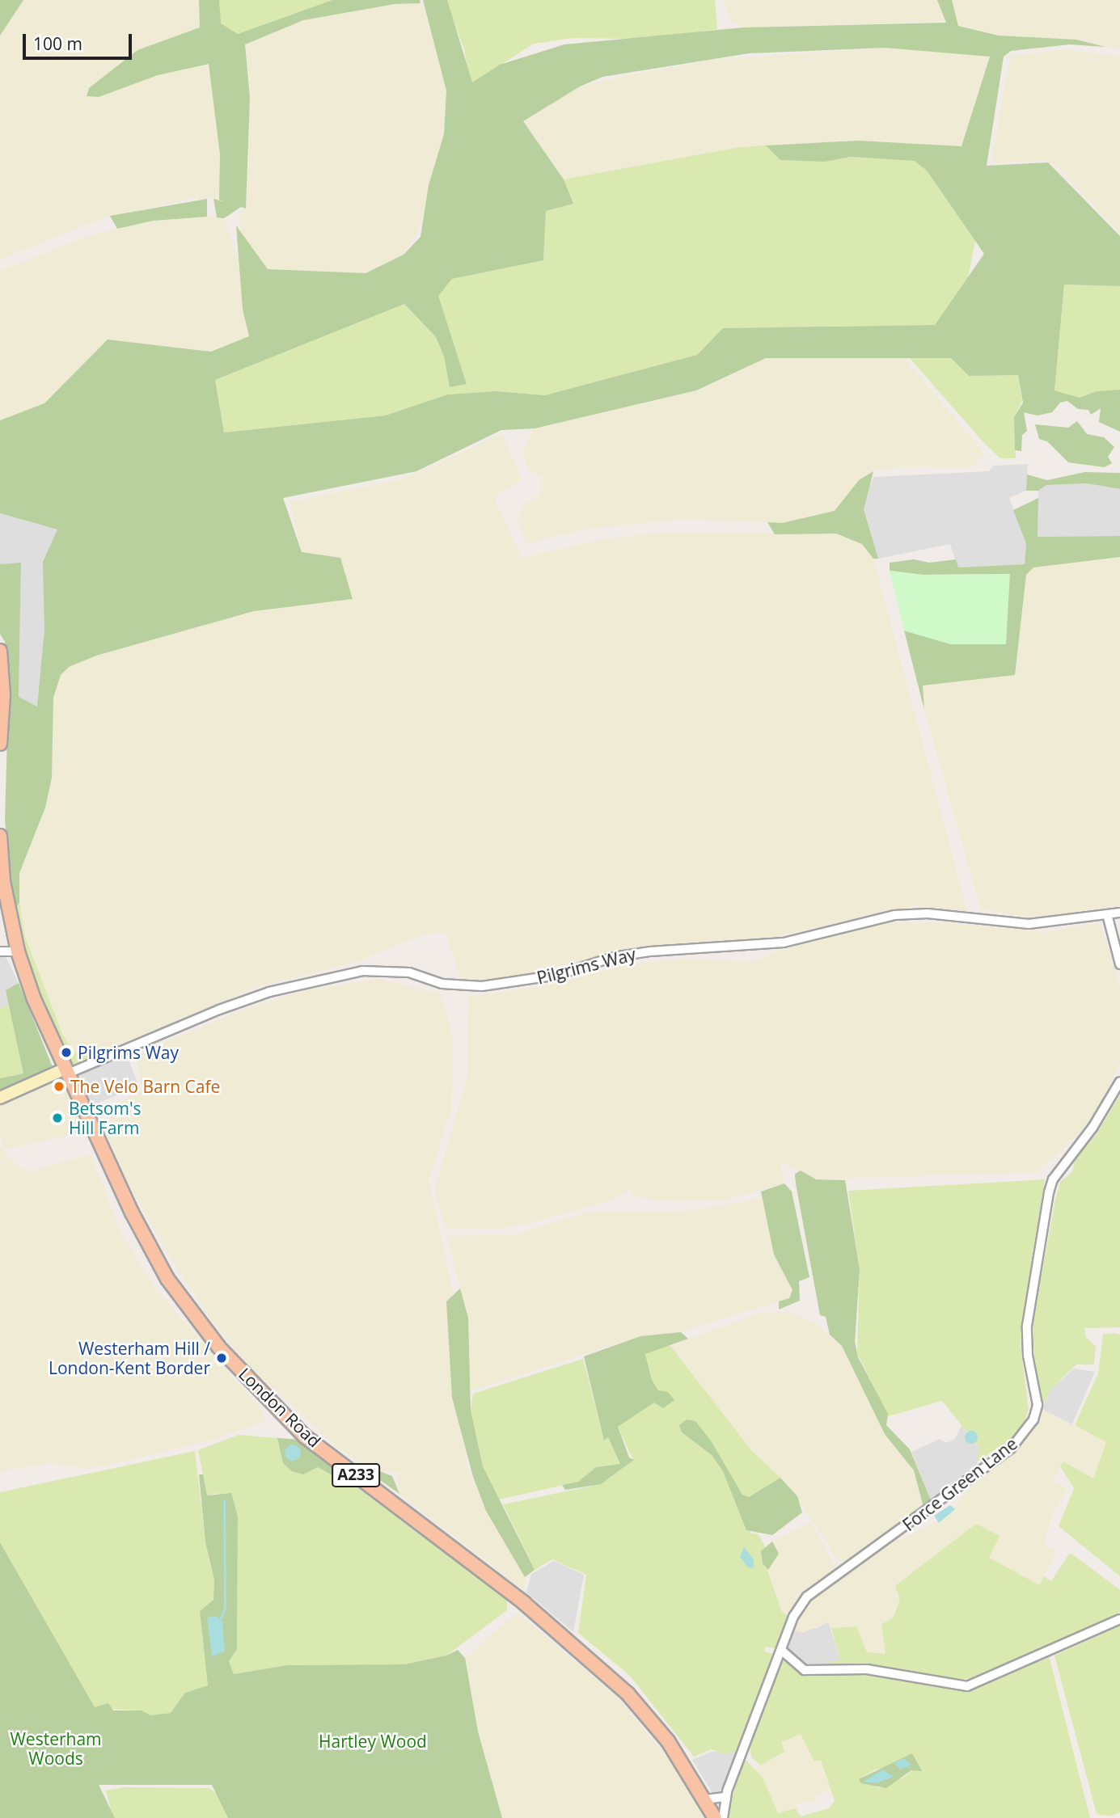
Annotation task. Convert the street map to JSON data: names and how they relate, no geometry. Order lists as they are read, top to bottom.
{
  "streets": {
    "main road": ["London Road", "A233"],
    "street": ["Pilgrims Way", "Force Green Lane"]
  },
  "crossings": [
    ["Pilgrims Way", "London Road"],
    ["Pilgrims Way", "A233"],
    ["London Road", "A233"]
  ],
  "parks": ["Westerham Woods", "Hartley Wood"],
  "places": [
    "Pilgrims Way",
    "The Velo Barn Cafe",
    "Betsom's Hill Farm",
    "Westerham Hill / London-Kent Border"
  ],
  "scale_bar": "100 m"
}
